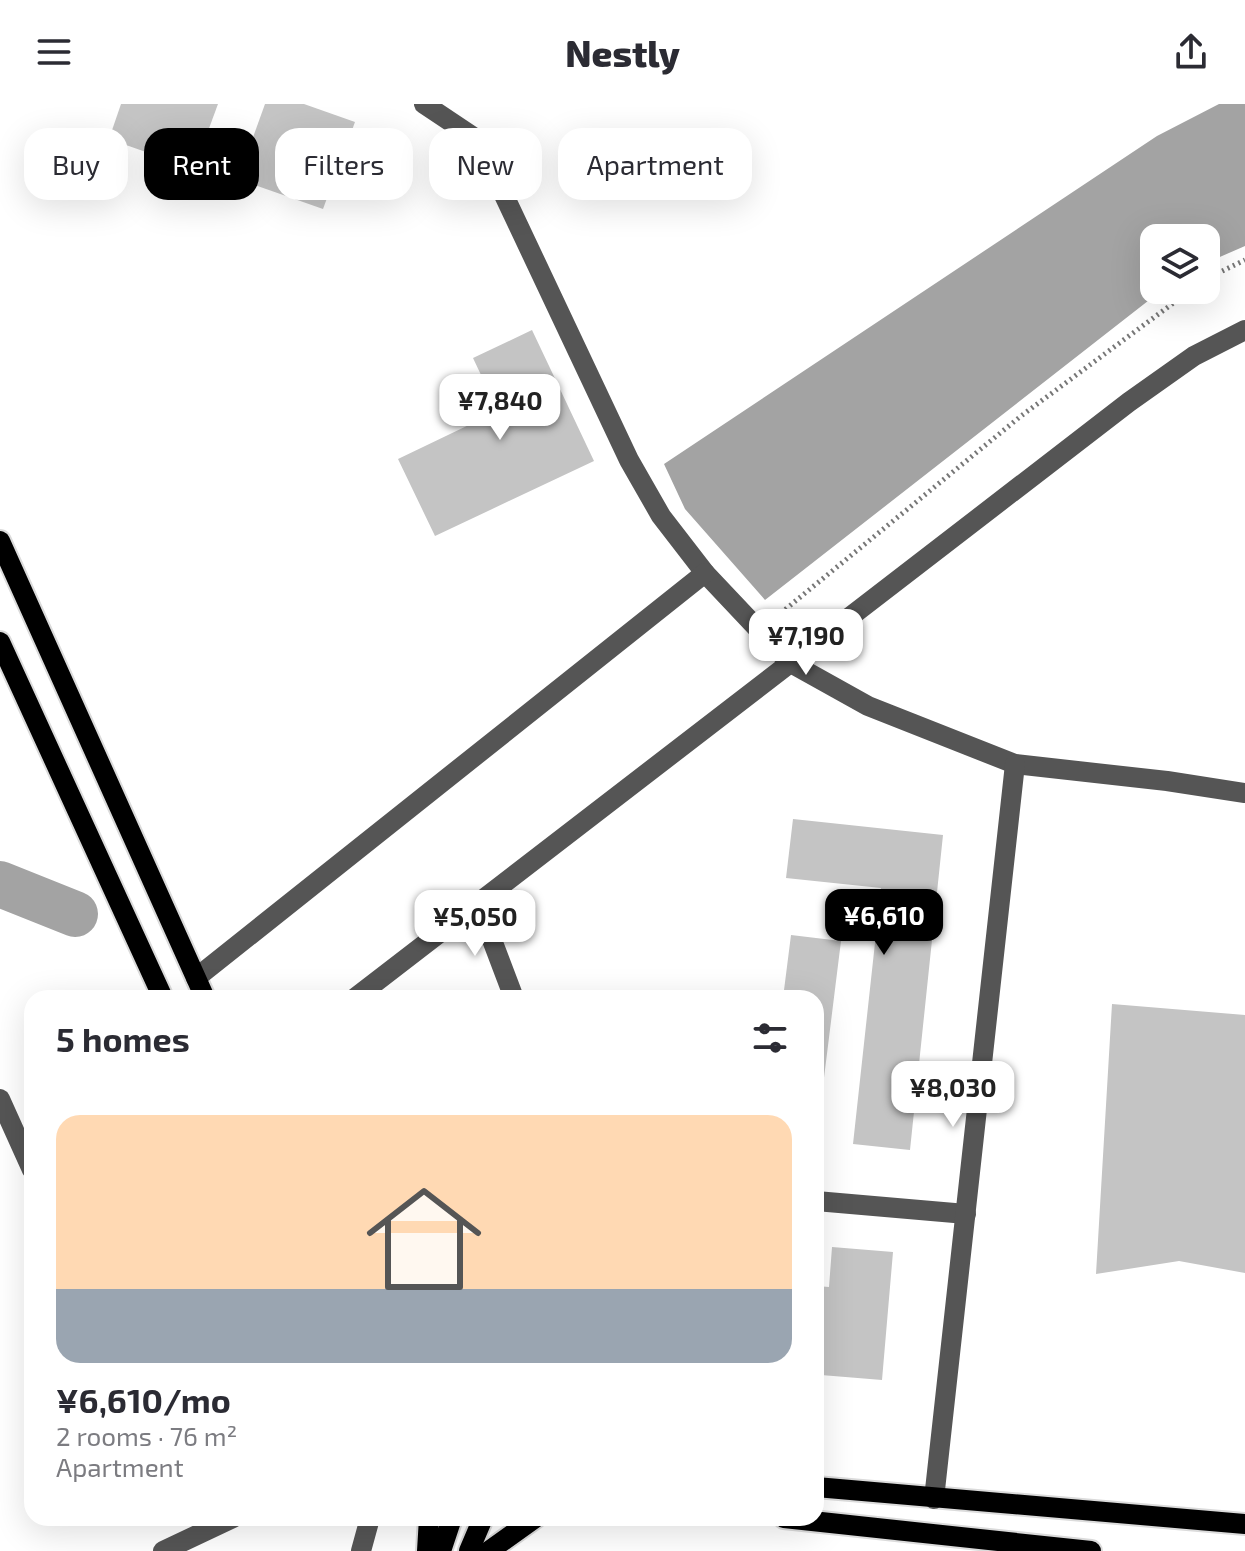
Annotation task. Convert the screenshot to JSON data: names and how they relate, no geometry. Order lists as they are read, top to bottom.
{
  "page": {
    "header": "Nestly",
    "chip": [
      "Buy",
      "Rent",
      "Filters",
      "New",
      "Apartment"
    ],
    "price": [
      "¥7,840",
      "¥7,190",
      "¥6,610",
      "¥5,050",
      "¥8,030"
    ],
    "heading": "5 homes",
    "list": [
      {
        "name": "¥6,610/mo",
        "note": "2 rooms · 76 m² · Apartment"
      }
    ]
  }
}
